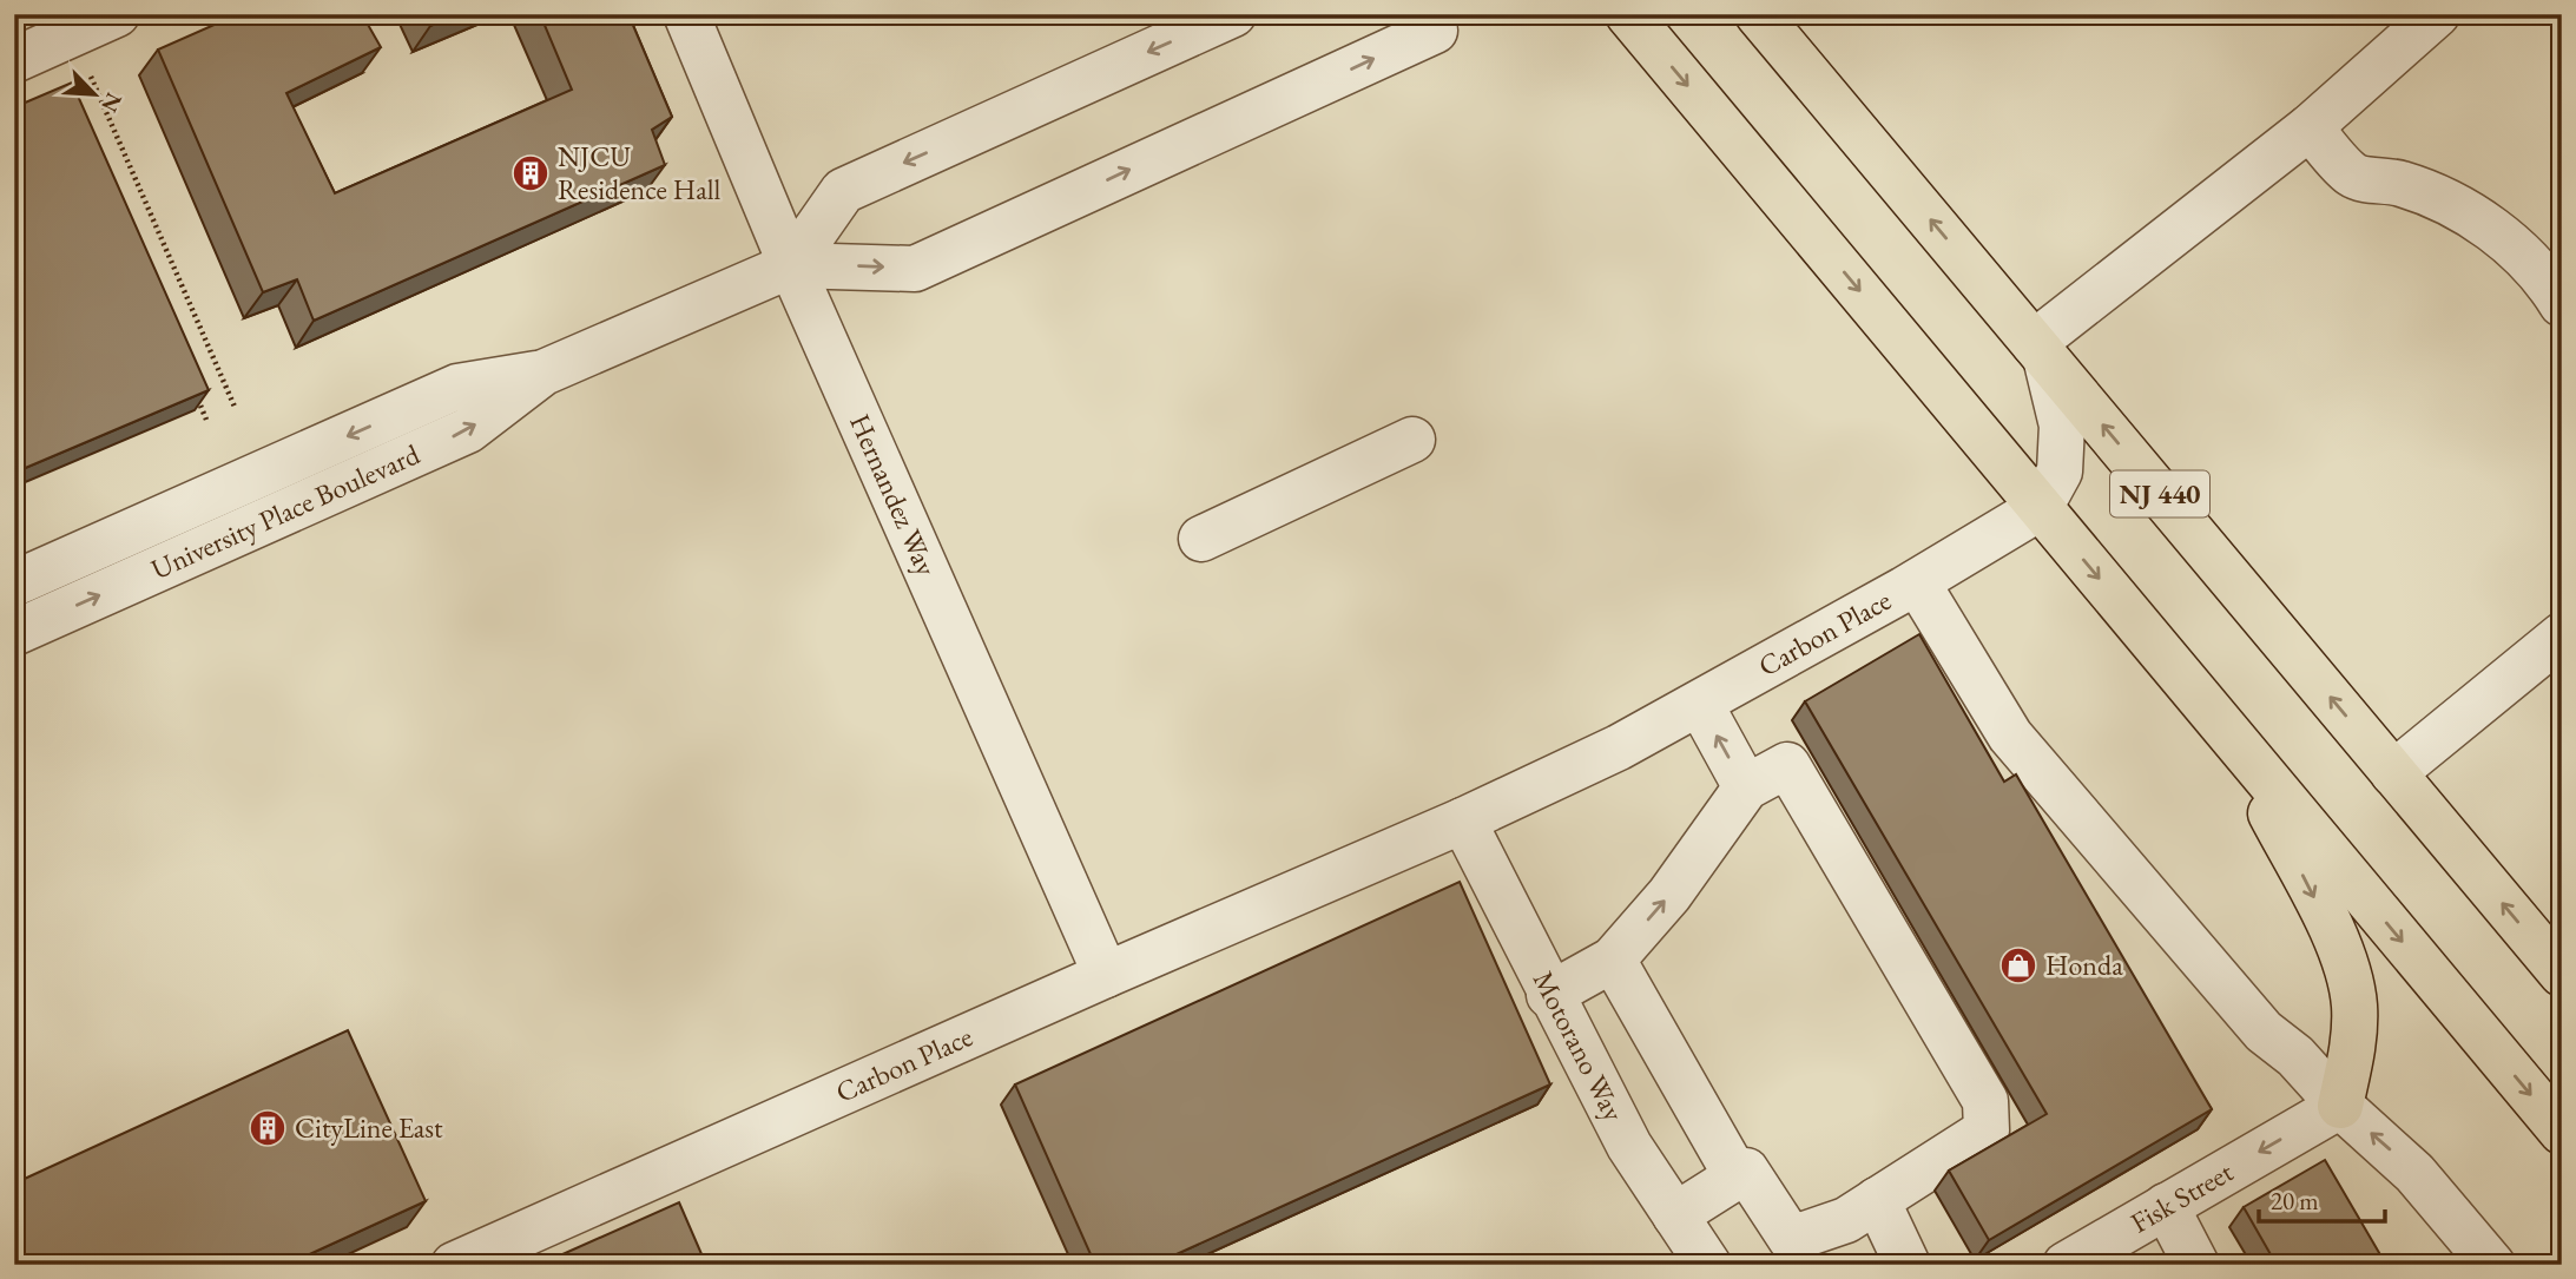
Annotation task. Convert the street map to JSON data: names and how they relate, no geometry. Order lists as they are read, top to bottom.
{
  "streets": {
    "highway": ["NJ 440"],
    "street": [
      "Hernandez Way",
      "University Place Boulevard",
      "Carbon Place",
      "Motorano Way",
      "Fisk Street"
    ]
  },
  "crossings": [
    ["Hernandez Way", "University Place Boulevard"],
    ["Hernandez Way", "Carbon Place"],
    ["Carbon Place", "Motorano Way"]
  ],
  "one_way": ["Fisk Street"],
  "places": {
    "building": ["NJCU Residence Hall", "CityLine East"],
    "shop": ["Honda"]
  },
  "scale_bar": "20 m",
  "north": "bottom right"
}
